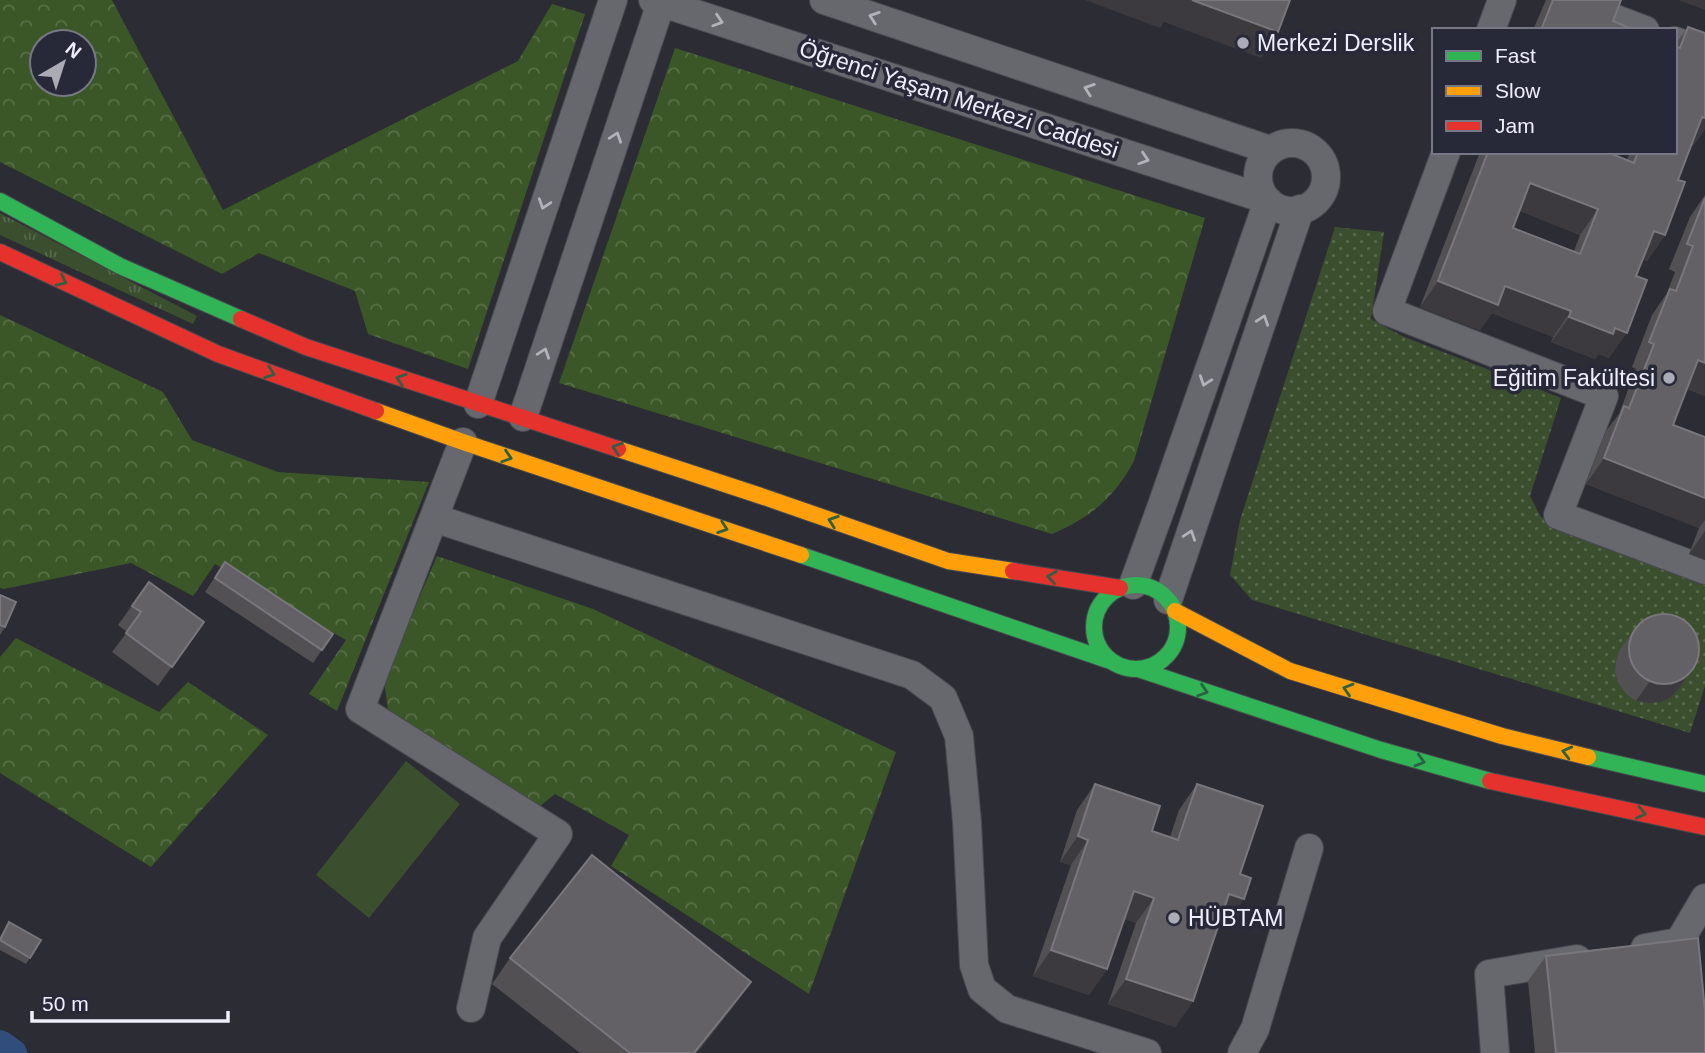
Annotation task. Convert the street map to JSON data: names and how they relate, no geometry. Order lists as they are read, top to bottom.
{
  "streets": {
    "street": ["Öğrenci Yaşam Merkezi Caddesi"]
  },
  "places": ["Merkezi Derslik", "Eğitim Fakültesi", "HÜBTAM"],
  "legend": ["Fast", "Slow", "Jam"],
  "scale_bar": "50 m",
  "north": "top right"
}
